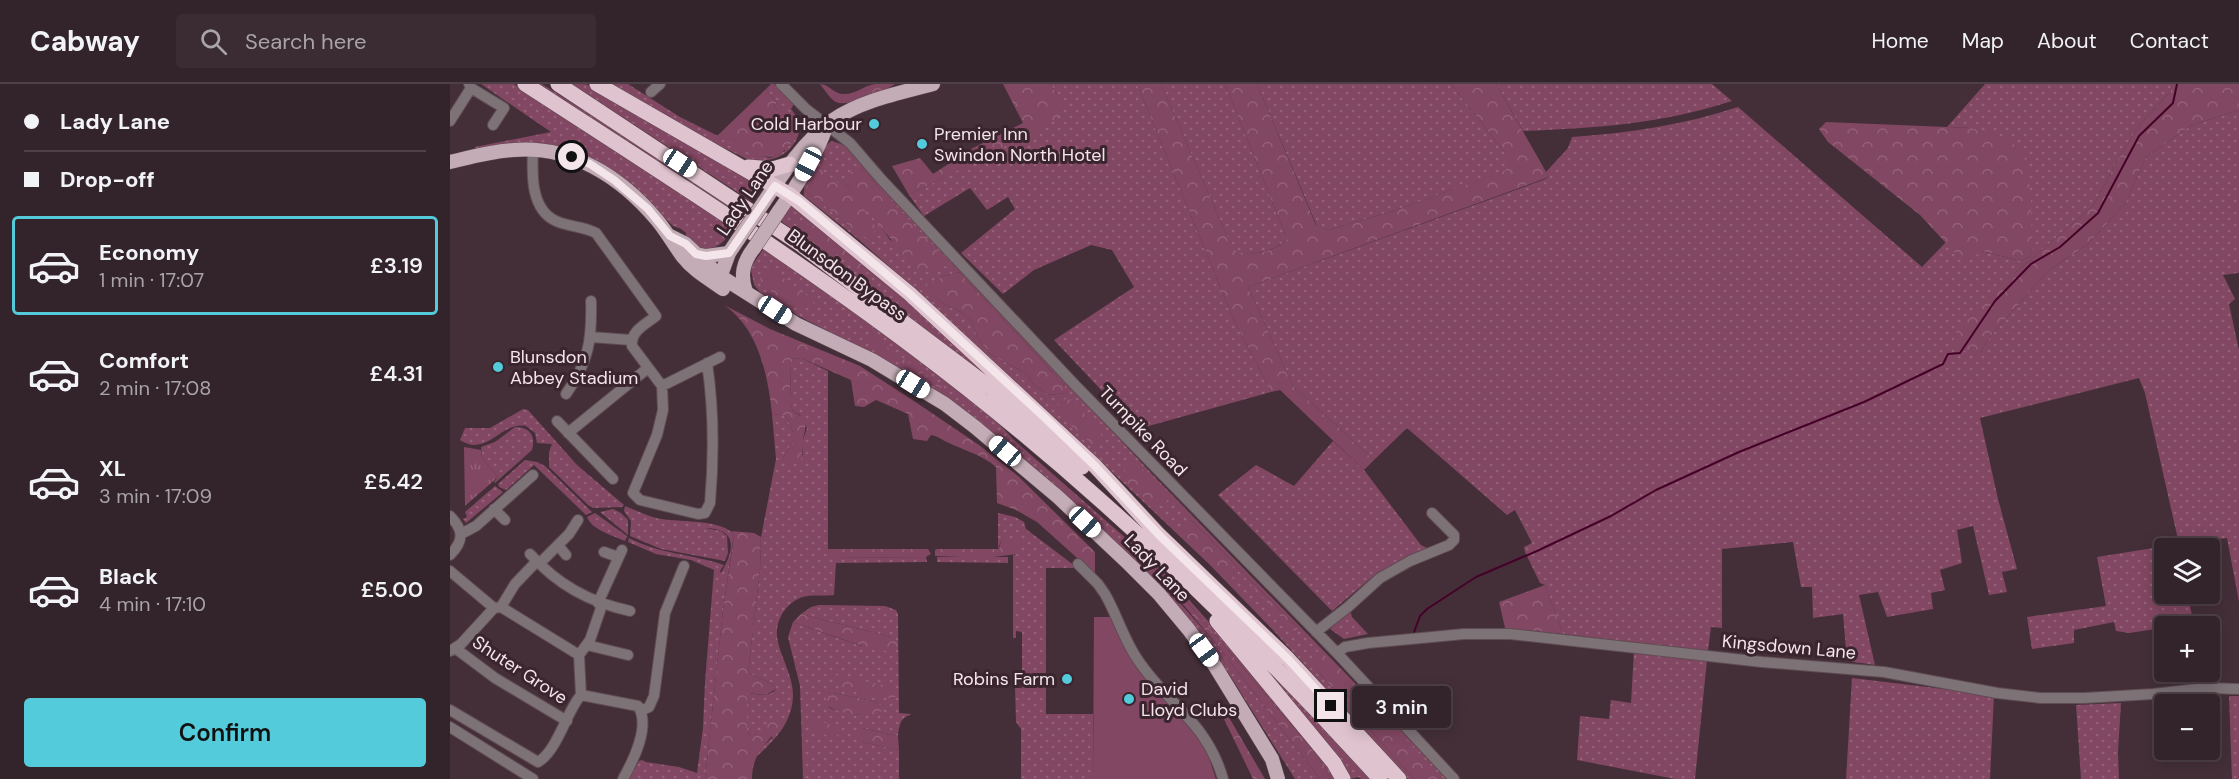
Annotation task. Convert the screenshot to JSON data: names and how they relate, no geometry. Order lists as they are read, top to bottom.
{
  "streets": {
    "highway": ["Blunsdon Bypass"],
    "main road": ["Lady Lane"],
    "street": ["Turnpike Road", "Kingsdown Lane", "Shuter Grove"]
  },
  "crossings": [
    ["Lady Lane", "Turnpike Road"],
    ["Turnpike Road", "Kingsdown Lane"]
  ],
  "places": [
    "Cold Harbour",
    "Premier Inn Swindon North Hotel",
    "Blunsdon Abbey Stadium",
    "Robins Farm",
    "David Lloyd Clubs"
  ],
  "page": {
    "header": "Cabway",
    "search": "Search here",
    "nav": [
      "Home",
      "Map",
      "About",
      "Contact"
    ],
    "banner": ["Lady Lane", "Drop-off"],
    "list": [
      {
        "name": "Economy",
        "note": "1 min · 17:07",
        "value": "£3.19"
      },
      {
        "name": "Comfort",
        "note": "2 min · 17:08",
        "value": "£4.31"
      },
      {
        "name": "XL",
        "note": "3 min · 17:09",
        "value": "£5.42"
      },
      {
        "name": "Black",
        "note": "4 min · 17:10",
        "value": "£5.00"
      }
    ],
    "map_buttons": ["+", "−"],
    "buttons": "Confirm",
    "bubble": "3 min"
  }
}
